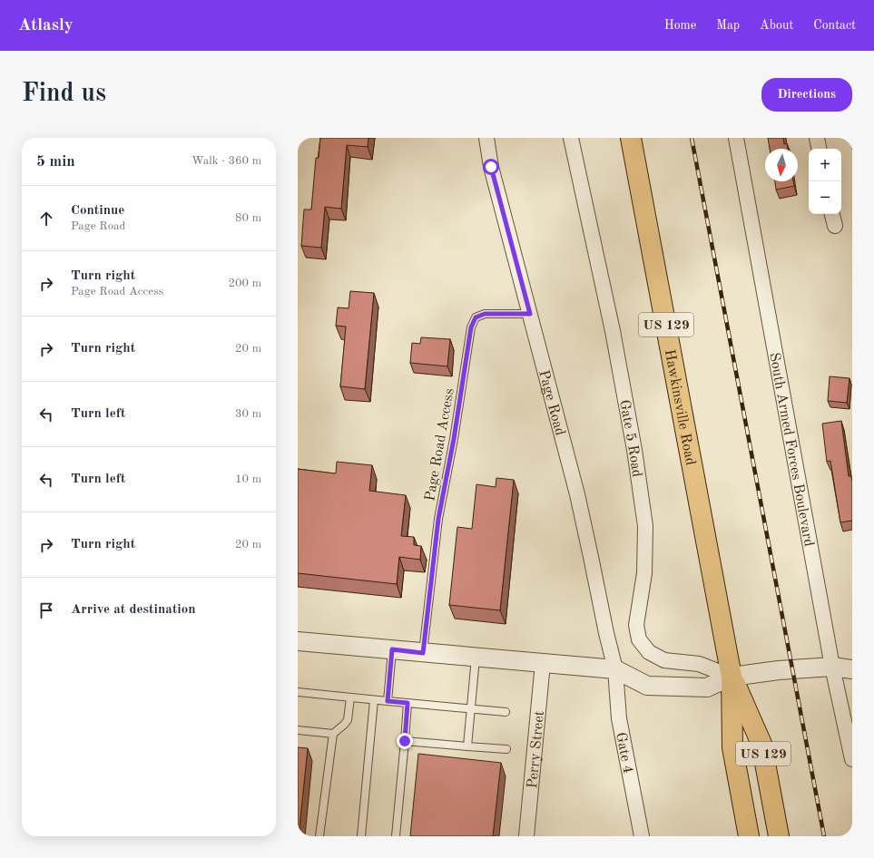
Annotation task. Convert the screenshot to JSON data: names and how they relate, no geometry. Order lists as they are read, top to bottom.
{
  "streets": {
    "main road": ["US 129", "Hawkinsville Road"],
    "street": [
      "Page Road",
      "Gate 5 Road",
      "South Armed Forces Boulevard",
      "Perry Street",
      "Gate 4"
    ],
    "lane": ["Page Road Access"]
  },
  "crossings": [
    ["Page Road", "Page Road Access"],
    ["Page Road", "Gate 4"],
    ["Hawkinsville Road", "Gate 5 Road"]
  ],
  "north": "bottom",
  "page": {
    "header": "Atlasly",
    "nav": [
      "Home",
      "Map",
      "About",
      "Contact"
    ],
    "buttons": "Directions",
    "title": "Find us",
    "heading": ["5 min", "Walk · 360 m"],
    "map_buttons": ["+", "−"],
    "list": [
      ["Continue", "Page Road", "80 m"],
      ["Turn right", "Page Road Access", "200 m"],
      ["Turn right", "20 m"],
      ["Turn left", "30 m"],
      ["Turn left", "10 m"],
      ["Turn right", "20 m"],
      "Arrive at destination"
    ]
  }
}
